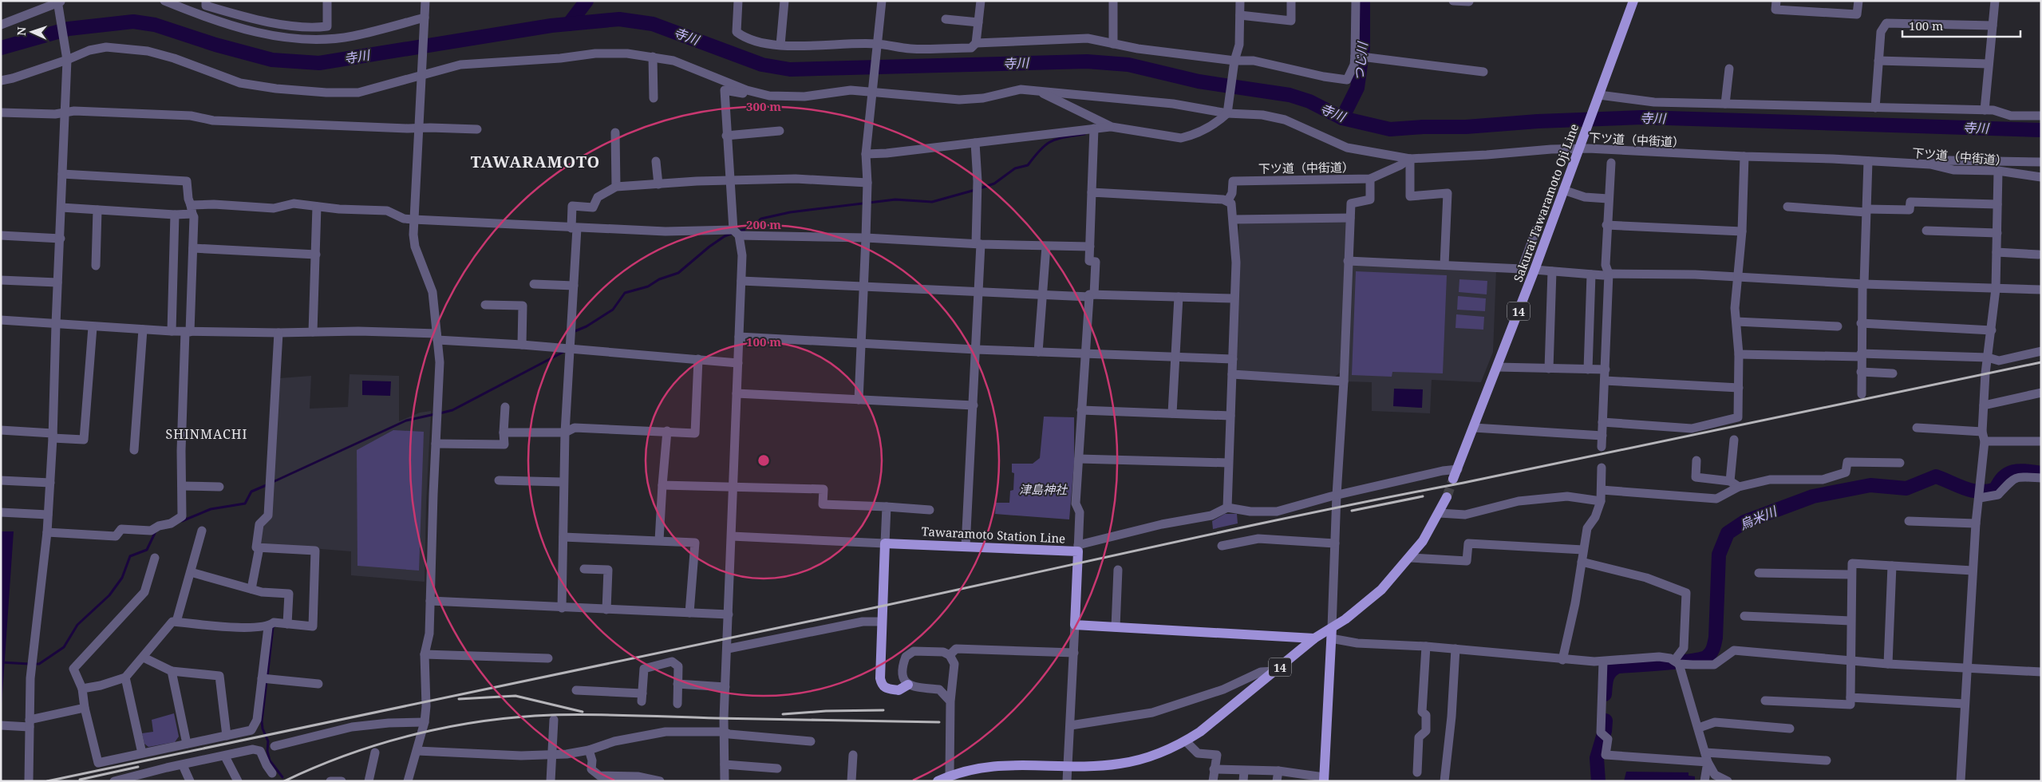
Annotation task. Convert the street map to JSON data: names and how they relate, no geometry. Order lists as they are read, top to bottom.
{
  "streets": {
    "main road": ["Sakurai Tawaramoto Oji Line", "14", "Tawaramoto Station Line"],
    "street": ["下ツ道（中街道）"]
  },
  "crossings": [
    ["下ツ道（中街道）", "Sakurai Tawaramoto Oji Line"]
  ],
  "districts": ["TAWARAMOTO", "SHINMACHI"],
  "water": ["寺川", "つじ川", "烏米川"],
  "parks": ["津島神社"],
  "scale_bar": "100 m",
  "north": "left",
  "rings": ["300 m", "200 m", "100 m"]
}
